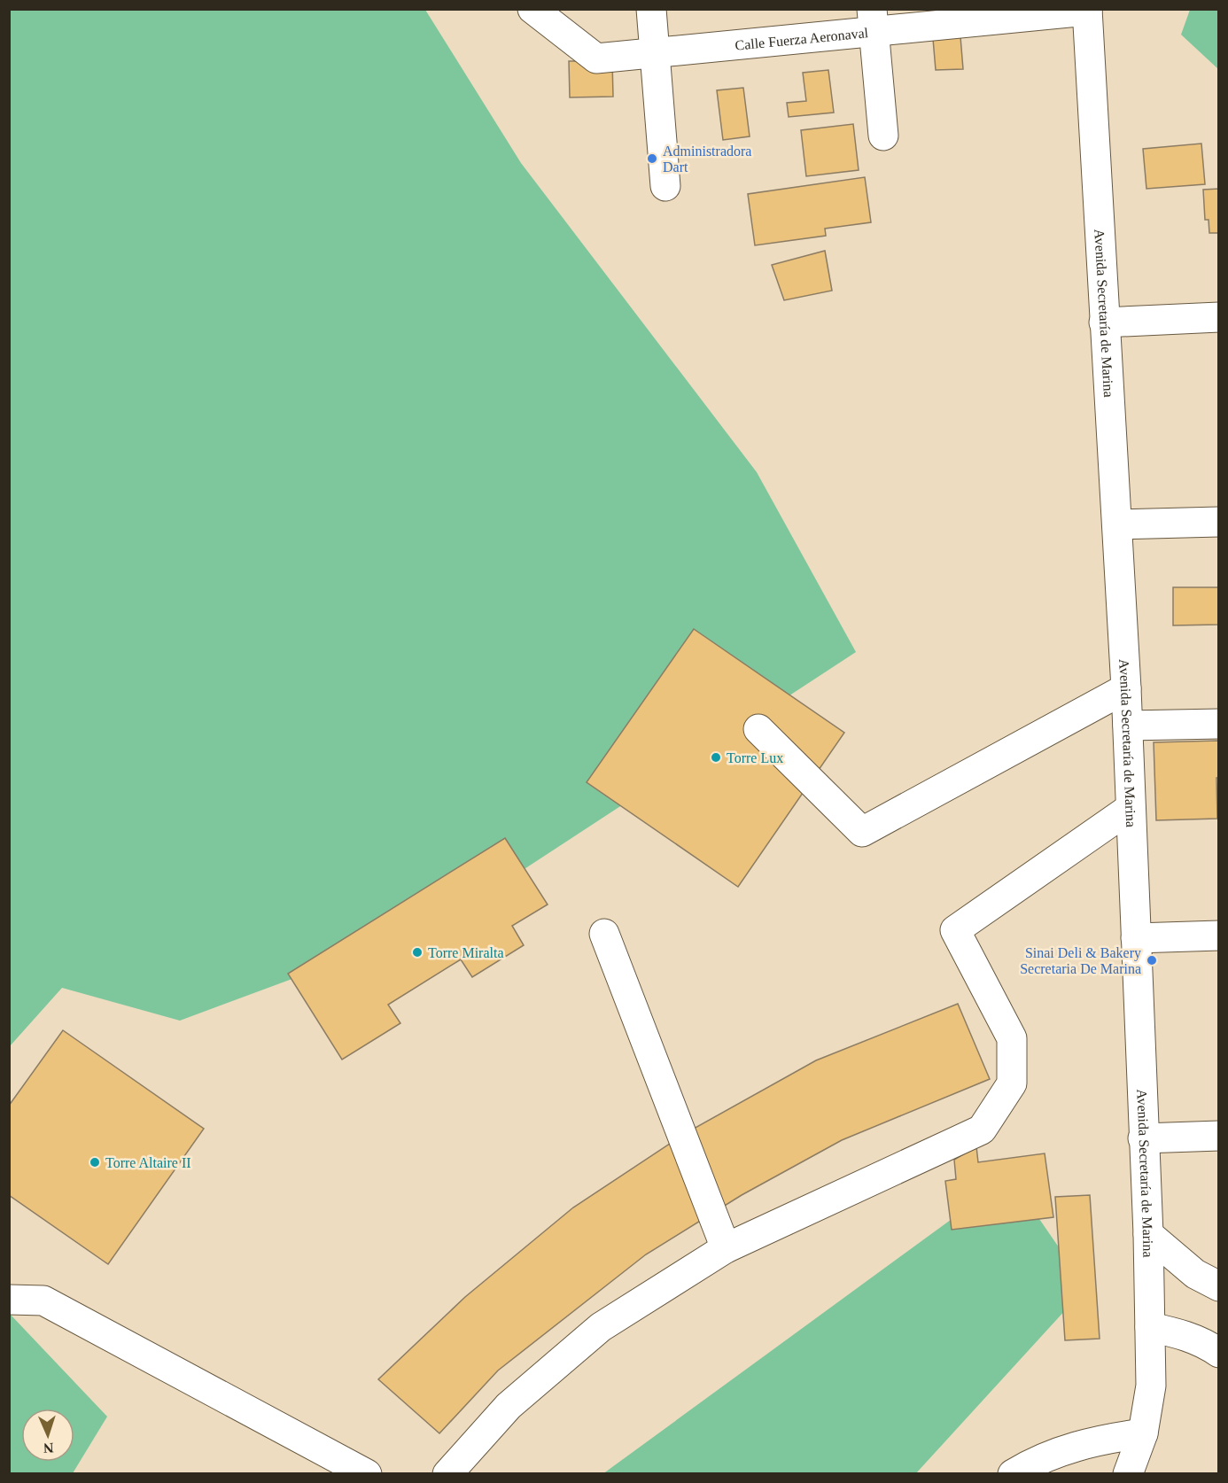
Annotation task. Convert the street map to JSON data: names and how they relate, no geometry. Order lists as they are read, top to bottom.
{
  "streets": {
    "street": ["Calle Fuerza Aeronaval", "Avenida Secretaría de Marina"]
  },
  "crossings": [
    ["Calle Fuerza Aeronaval", "Avenida Secretaría de Marina"]
  ],
  "places": [
    "Administradora Dart",
    "Torre Lux",
    "Torre Miralta",
    "Sinai Deli & Bakery Secretaria De Marina",
    "Torre Altaire II"
  ],
  "north": "bottom"
}
